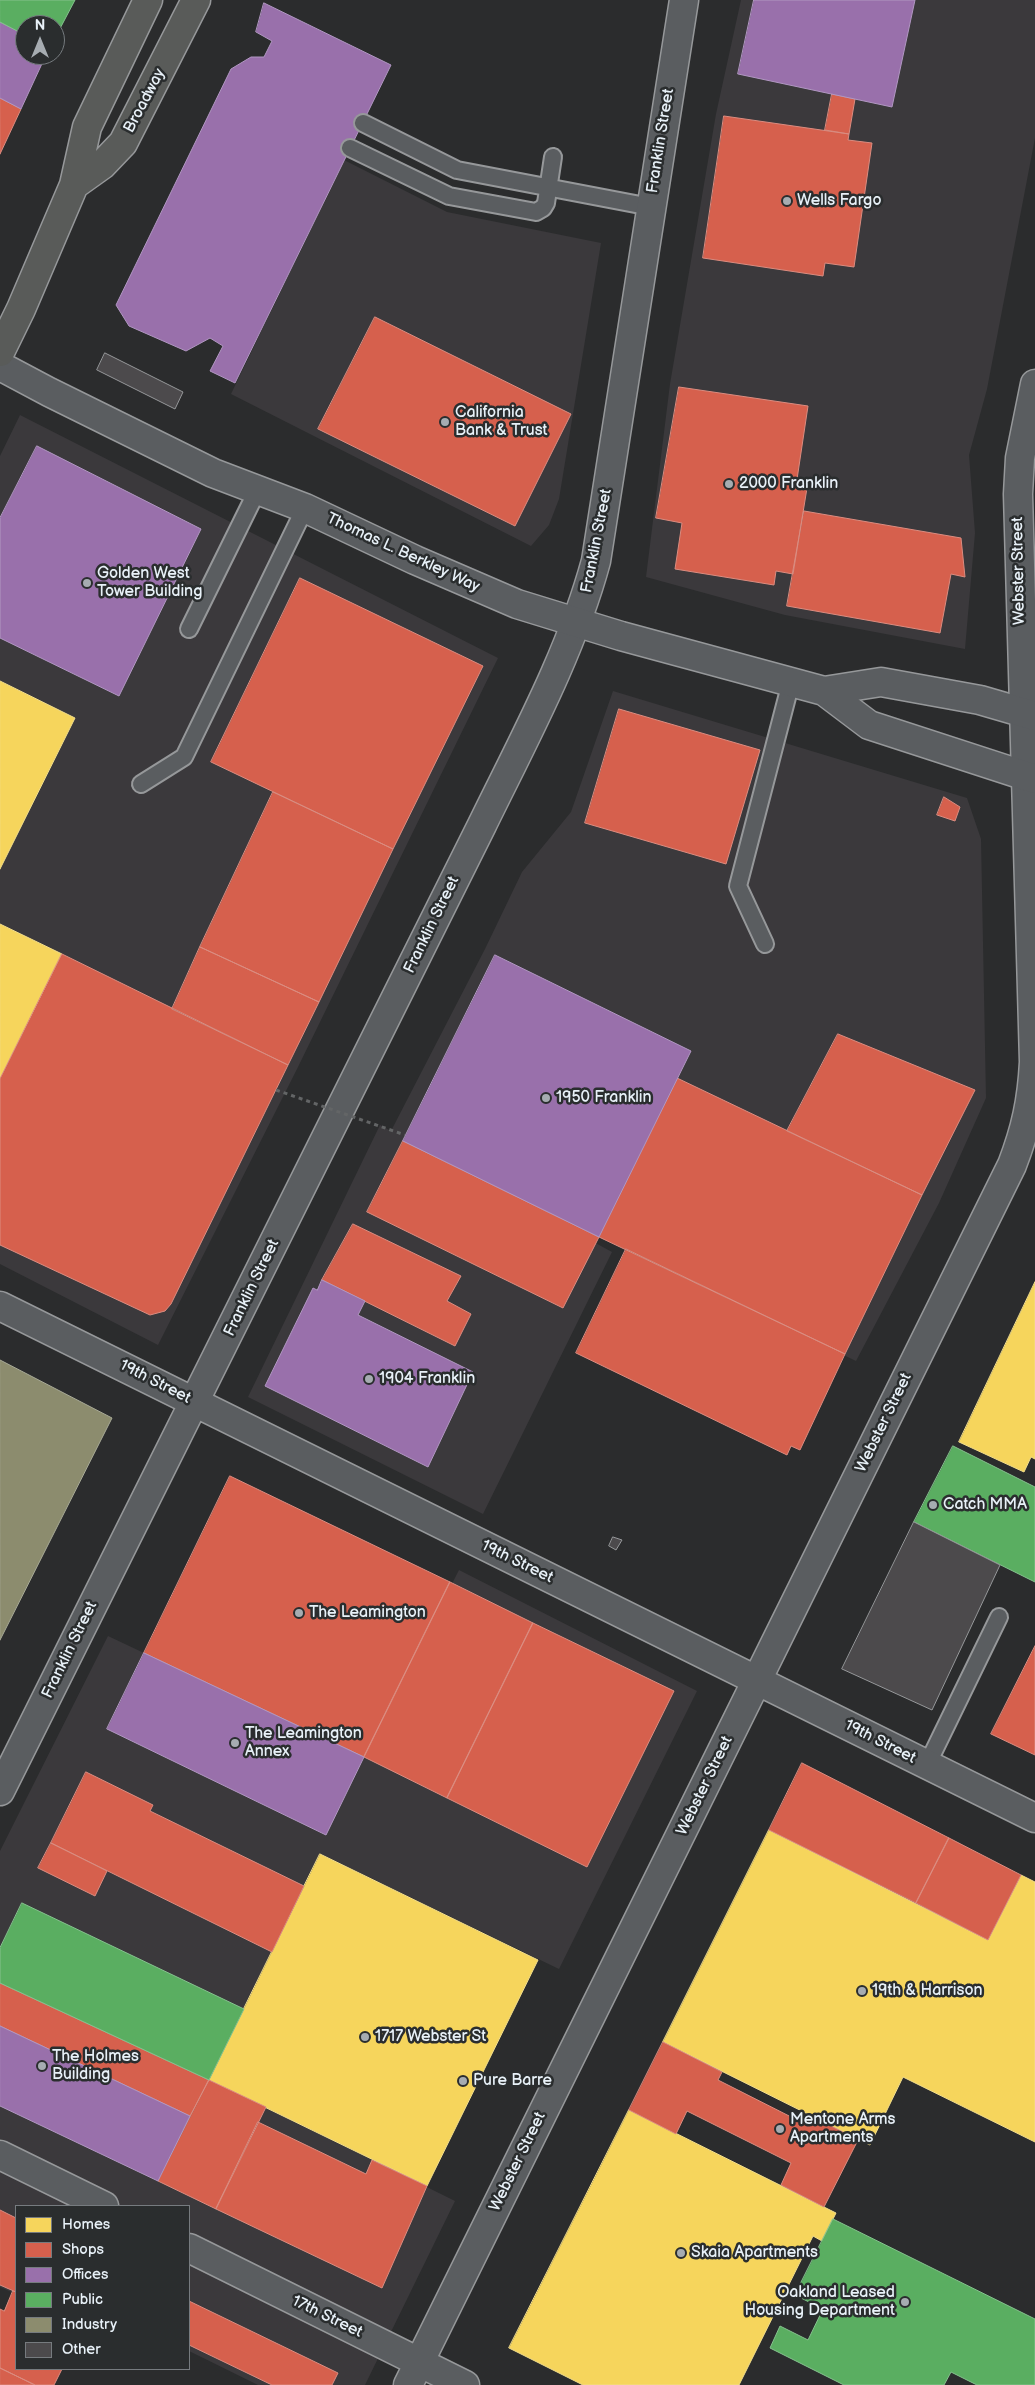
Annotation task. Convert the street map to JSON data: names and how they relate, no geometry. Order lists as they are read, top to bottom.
{
  "streets": {
    "main road": ["Broadway"],
    "street": [
      "Franklin Street",
      "Thomas L. Berkley Way",
      "Webster Street",
      "19th Street",
      "17th Street"
    ]
  },
  "crossings": [
    ["Franklin Street", "Thomas L. Berkley Way"],
    ["Franklin Street", "19th Street"],
    ["Thomas L. Berkley Way", "Webster Street"],
    ["Webster Street", "19th Street"],
    ["Webster Street", "17th Street"]
  ],
  "places": [
    "Wells Fargo",
    "California Bank & Trust",
    "2000 Franklin",
    "Golden West Tower Building",
    "1950 Franklin",
    "1904 Franklin",
    "Catch MMA",
    "The Leamington",
    "The Leamington Annex",
    "19th & Harrison",
    "1717 Webster St",
    "The Holmes Building",
    "Pure Barre",
    "Mentone Arms Apartments",
    "Skaia Apartments",
    "Oakland Leased Housing Department"
  ],
  "legend": [
    "Homes",
    "Shops",
    "Offices",
    "Public",
    "Industry",
    "Other"
  ],
  "north": "top"
}
